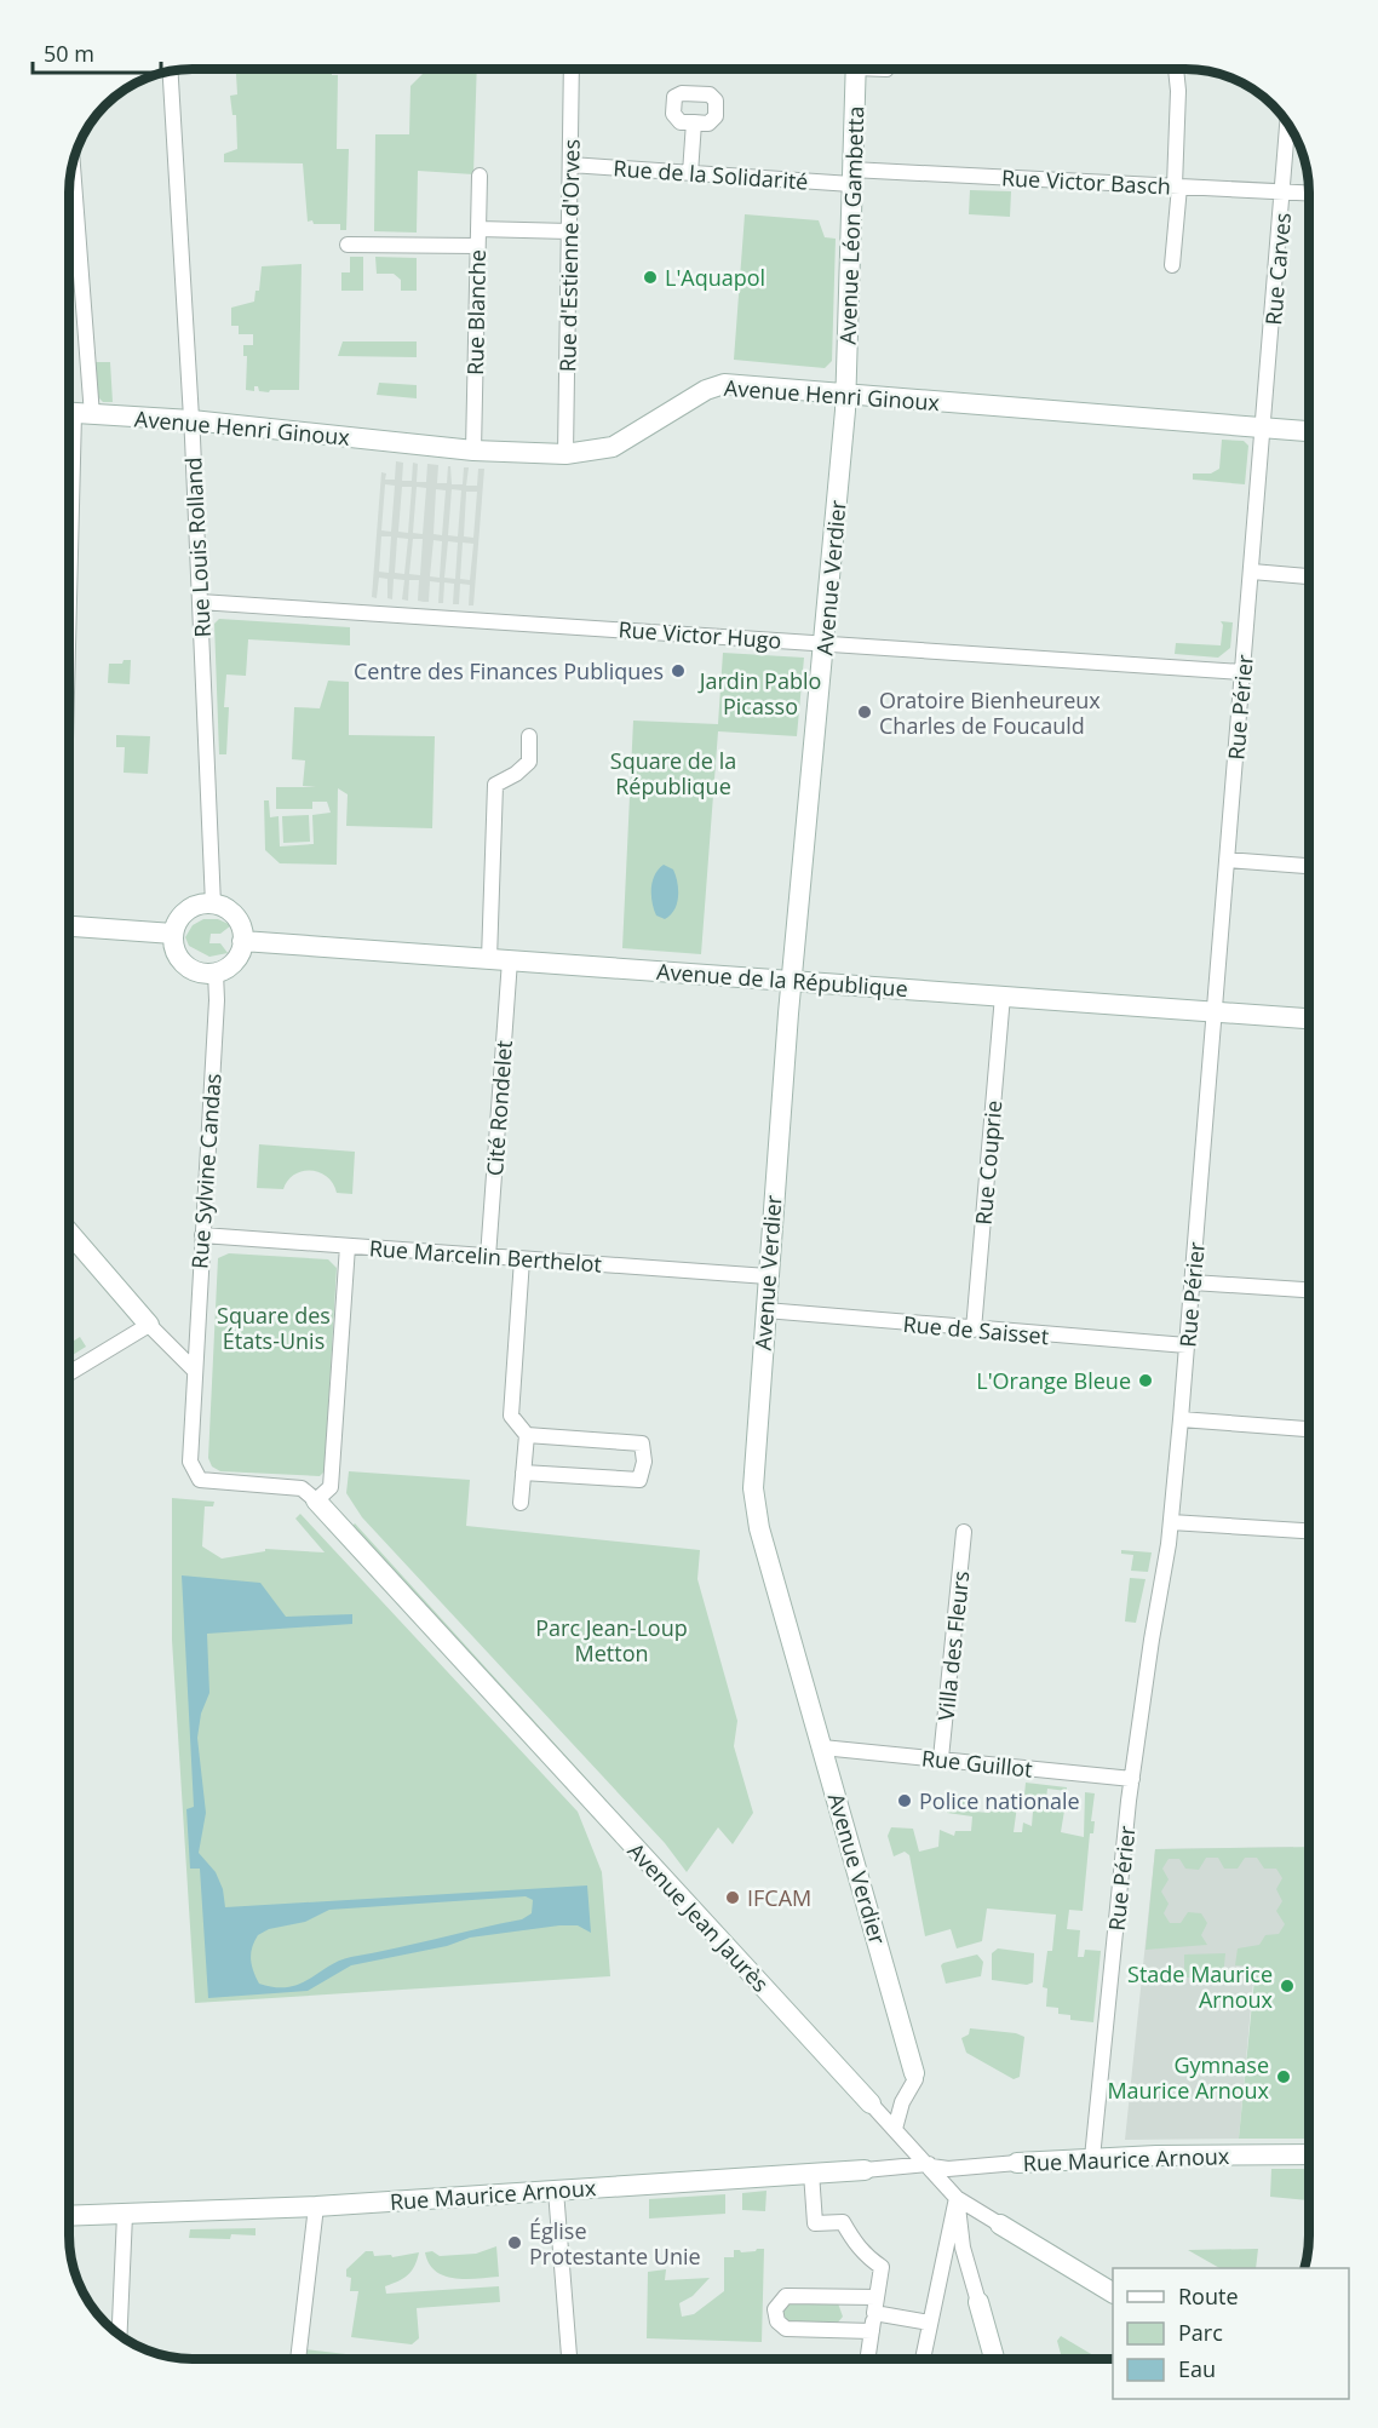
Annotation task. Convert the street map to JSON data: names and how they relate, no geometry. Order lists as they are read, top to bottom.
{
  "streets": {
    "main road": [
      "Avenue Léon Gambetta",
      "Avenue Henri Ginoux",
      "Avenue Verdier",
      "Avenue de la République",
      "Avenue Jean Jaurès",
      "Rue Maurice Arnoux"
    ],
    "street": [
      "Rue de la Solidarité",
      "Rue Victor Basch",
      "Rue d'Estienne d'Orves",
      "Rue Carves",
      "Rue Blanche",
      "Rue Louis Rolland",
      "Rue Victor Hugo",
      "Rue Périer",
      "Cité Rondelet",
      "Rue Couprie",
      "Rue Sylvine Candas",
      "Rue Marcelin Berthelot",
      "Rue de Saisset",
      "Villa des Fleurs",
      "Rue Guillot"
    ]
  },
  "crossings": [
    ["Rue de la Solidarité", "Rue Victor Basch"],
    ["Rue de la Solidarité", "Avenue Léon Gambetta"],
    ["Rue de la Solidarité", "Rue d'Estienne d'Orves"],
    ["Rue Victor Basch", "Avenue Léon Gambetta"],
    ["Rue Victor Basch", "Rue Carves"],
    ["Avenue Léon Gambetta", "Avenue Henri Ginoux"],
    ["Avenue Léon Gambetta", "Avenue Verdier"],
    ["Rue d'Estienne d'Orves", "Avenue Henri Ginoux"],
    ["Rue Carves", "Avenue Henri Ginoux"],
    ["Rue Carves", "Rue Périer"],
    ["Rue Blanche", "Avenue Henri Ginoux"],
    ["Avenue Henri Ginoux", "Rue Louis Rolland"],
    ["Avenue Henri Ginoux", "Avenue Verdier"],
    ["Avenue Henri Ginoux", "Rue Périer"],
    ["Rue Louis Rolland", "Rue Victor Hugo"],
    ["Rue Louis Rolland", "Avenue de la République"],
    ["Rue Louis Rolland", "Rue Sylvine Candas"],
    ["Avenue Verdier", "Rue Victor Hugo"],
    ["Avenue Verdier", "Avenue de la République"],
    ["Avenue Verdier", "Rue Marcelin Berthelot"],
    ["Avenue Verdier", "Rue de Saisset"],
    ["Avenue Verdier", "Rue Guillot"],
    ["Avenue Verdier", "Avenue Jean Jaurès"],
    ["Rue Victor Hugo", "Rue Périer"],
    ["Rue Périer", "Avenue de la République"],
    ["Rue Périer", "Rue de Saisset"],
    ["Rue Périer", "Rue Guillot"],
    ["Rue Périer", "Rue Maurice Arnoux"],
    ["Avenue de la République", "Cité Rondelet"],
    ["Avenue de la République", "Rue Couprie"],
    ["Avenue de la République", "Rue Sylvine Candas"],
    ["Cité Rondelet", "Rue Marcelin Berthelot"],
    ["Rue Couprie", "Rue de Saisset"],
    ["Rue Sylvine Candas", "Rue Marcelin Berthelot"],
    ["Rue Sylvine Candas", "Avenue Jean Jaurès"],
    ["Villa des Fleurs", "Rue Guillot"],
    ["Avenue Jean Jaurès", "Rue Maurice Arnoux"]
  ],
  "parks": [
    "Jardin Pablo Picasso",
    "Square de la République",
    "Square des États-Unis",
    "Parc Jean-Loup Metton"
  ],
  "places": [
    "L'Aquapol",
    "Centre des Finances Publiques",
    "Oratoire Bienheureux Charles de Foucauld",
    "L'Orange Bleue",
    "Police nationale",
    "IFCAM",
    "Stade Maurice Arnoux",
    "Gymnase Maurice Arnoux",
    "Église Protestante Unie"
  ],
  "legend": ["Route", "Parc", "Eau"],
  "scale_bar": "50 m"
}
